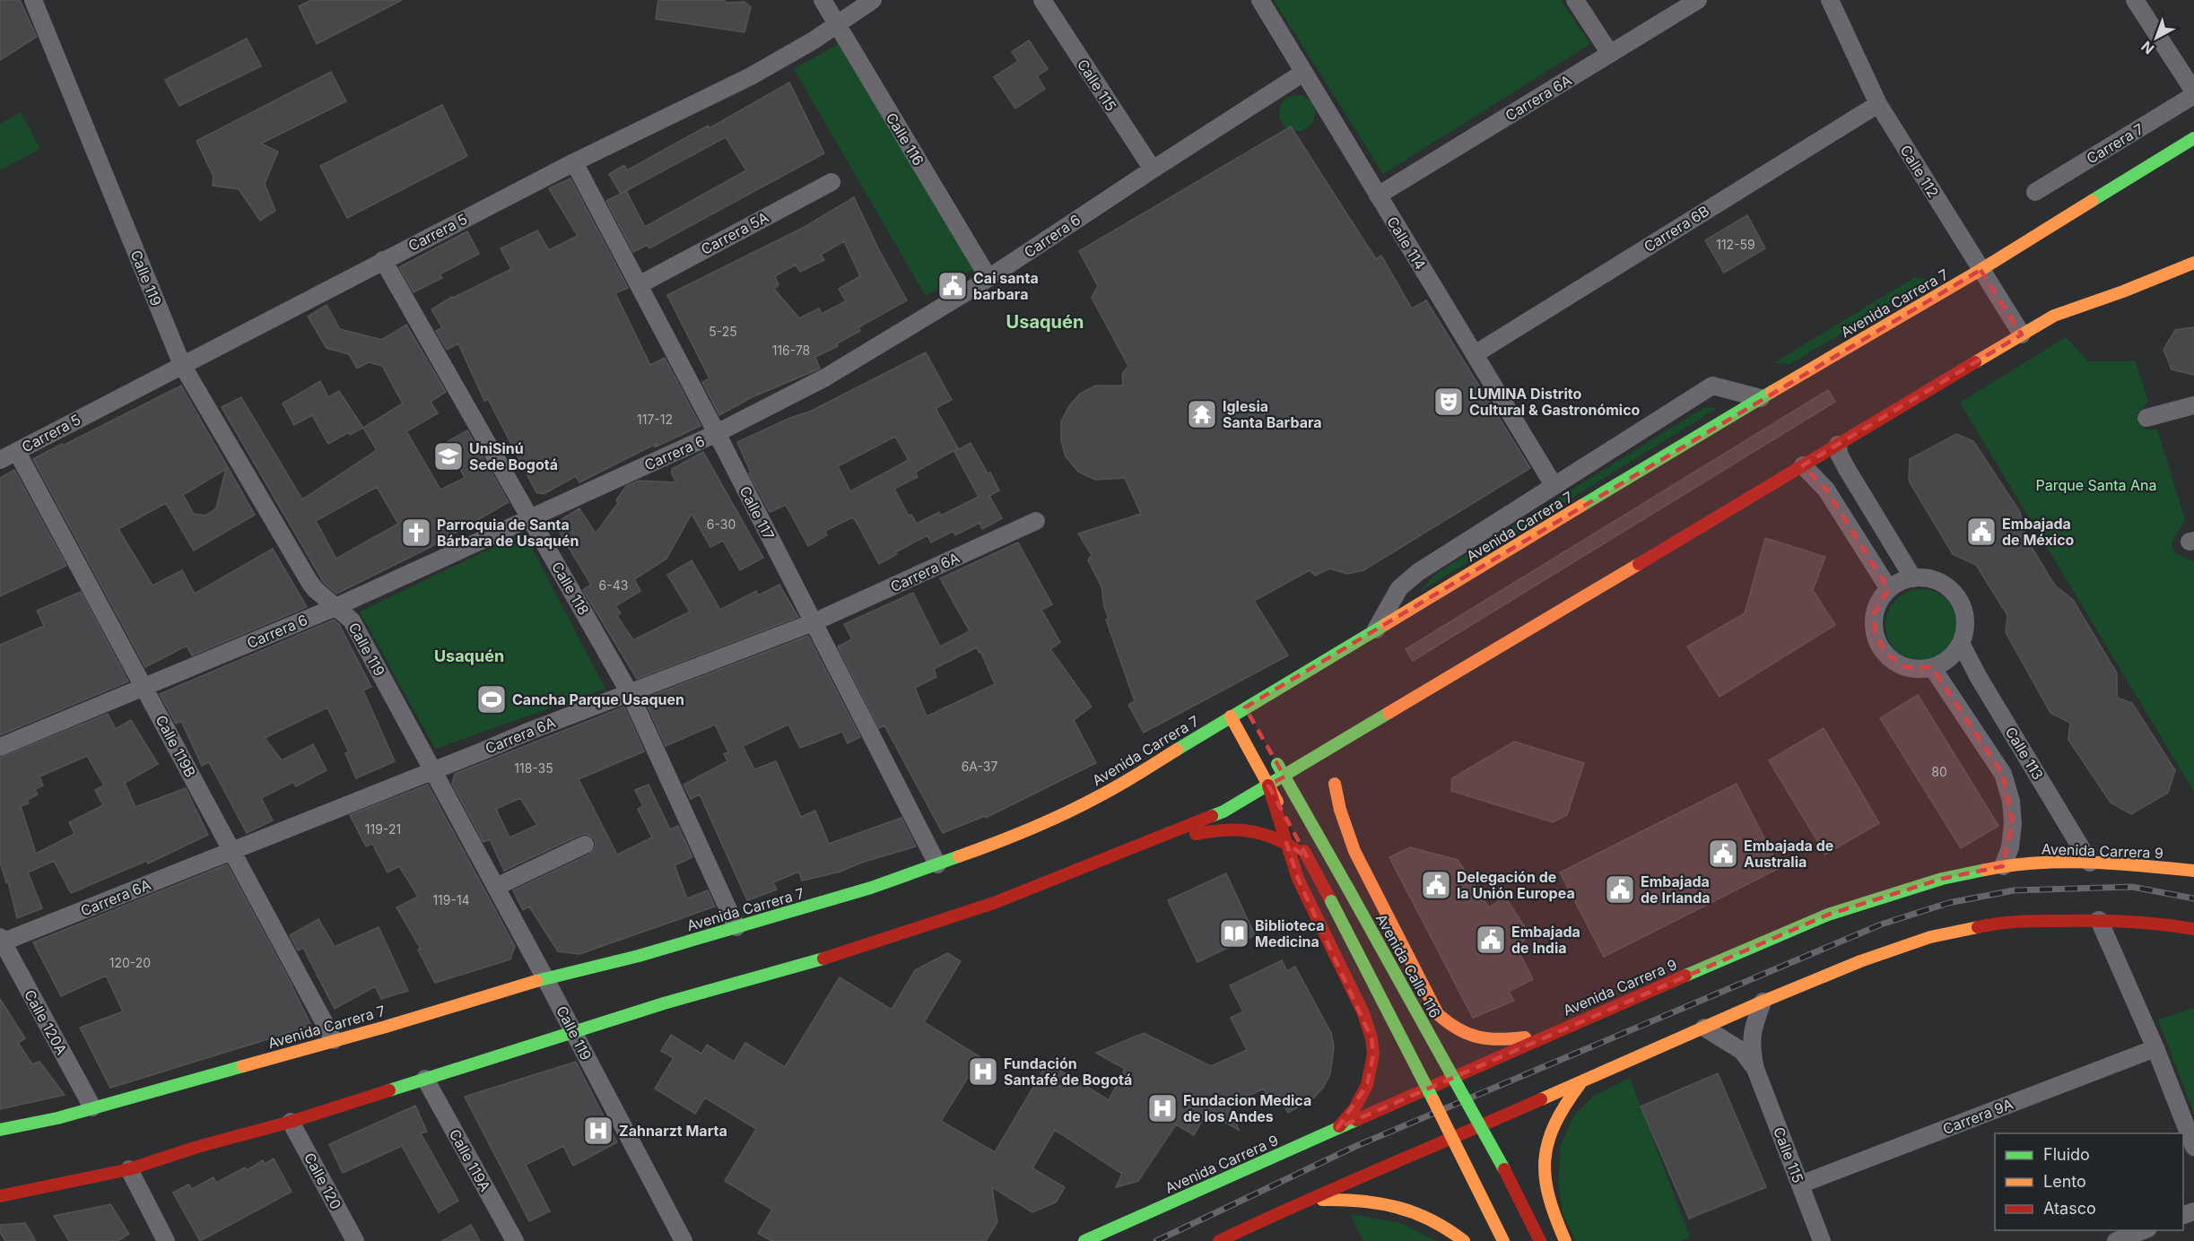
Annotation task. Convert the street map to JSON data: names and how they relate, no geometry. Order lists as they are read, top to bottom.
{
  "streets": {
    "main road": ["Avenida Carrera 7", "Avenida Carrera 9", "Avenida Calle 116"],
    "street": [
      "Calle 115",
      "Carrera 6A",
      "Calle 116",
      "Carrera 7",
      "Calle 112",
      "Carrera 6B",
      "Carrera 5",
      "Carrera 5A",
      "Carrera 6",
      "Calle 114",
      "Calle 119",
      "Calle 117",
      "Calle 118",
      "Calle 119B",
      "Calle 113",
      "Calle 120A",
      "Carrera 9A",
      "Calle 119A",
      "Calle 120"
    ]
  },
  "crossings": [
    ["Calle 115", "Carrera 6"],
    ["Calle 115", "Carrera 9A"],
    ["Carrera 6A", "Calle 114"],
    ["Carrera 6A", "Calle 119"],
    ["Carrera 6A", "Calle 117"],
    ["Carrera 6A", "Calle 118"],
    ["Carrera 6A", "Calle 119B"],
    ["Carrera 6A", "Calle 120A"],
    ["Calle 116", "Carrera 5"],
    ["Calle 116", "Carrera 6"],
    ["Calle 112", "Carrera 6B"],
    ["Calle 112", "Avenida Carrera 7"],
    ["Carrera 6B", "Calle 114"],
    ["Carrera 5", "Calle 119"],
    ["Carrera 5", "Calle 117"],
    ["Carrera 5", "Calle 118"],
    ["Carrera 5", "Calle 119B"],
    ["Carrera 5A", "Calle 117"],
    ["Carrera 6", "Calle 114"],
    ["Carrera 6", "Calle 119"],
    ["Carrera 6", "Calle 117"],
    ["Carrera 6", "Calle 118"],
    ["Carrera 6", "Calle 119B"],
    ["Calle 119", "Avenida Carrera 7"],
    ["Avenida Carrera 7", "Calle 117"],
    ["Avenida Carrera 7", "Calle 118"],
    ["Avenida Carrera 7", "Calle 119B"],
    ["Avenida Carrera 7", "Calle 120A"],
    ["Calle 113", "Avenida Carrera 9"]
  ],
  "districts": ["Usaquén", "Usaquén"],
  "parks": ["Parque Santa Ana"],
  "places": {
    "public building": [
      "Cai santa barbara",
      "Embajada de México",
      "Embajada de Australia",
      "Delegación de la Unión Europea",
      "Embajada de Irlanda",
      "Embajada de India"
    ],
    "theatre": ["LUMINA Distrito Cultural & Gastronómico"],
    "temple": ["Iglesia Santa Barbara"],
    "school or university": ["UniSinú Sede Bogotá"],
    "church": ["Parroquia de Santa Bárbara de Usaquén"],
    "sports": ["Cancha Parque Usaquen"],
    "library": ["Biblioteca Medicina"],
    "hospital": ["Fundación Santafé de Bogotá", "Fundacion Medica de los Andes", "Zahnarzt Marta"]
  },
  "house_numbers": [
    "112-59",
    "5-25",
    "116-78",
    "117-12",
    "6-30",
    "6-43",
    "6A-37",
    "118-35",
    "80",
    "119-21",
    "119-14",
    "120-20"
  ],
  "legend": ["Fluido", "Lento", "Atasco"],
  "north": "bottom left"
}
